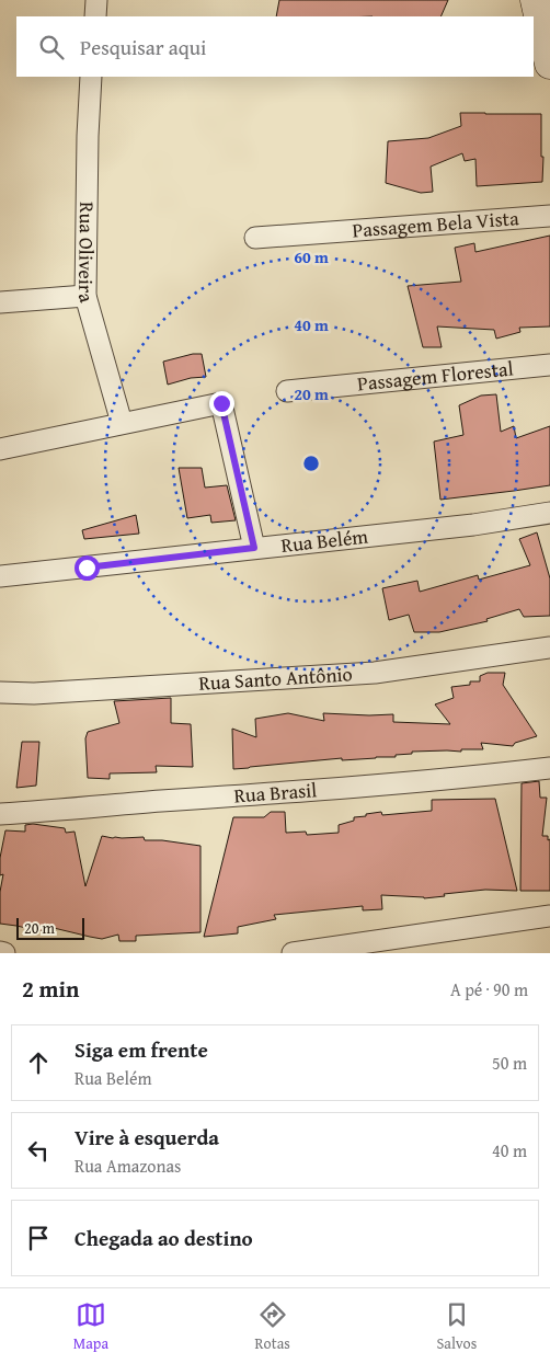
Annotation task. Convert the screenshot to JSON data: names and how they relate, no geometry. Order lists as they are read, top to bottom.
{
  "streets": {
    "street": [
      "Passagem Bela Vista",
      "Rua Oliveira",
      "Passagem Florestal",
      "Rua Belém",
      "Rua Santo Antônio",
      "Rua Brasil"
    ]
  },
  "scale_bar": "20 m",
  "page": {
    "search": "Pesquisar aqui",
    "scale": "20 m",
    "heading": ["2 min", "A pé · 90 m"],
    "list": [
      ["Siga em frente", "Rua Belém", "50 m"],
      ["Vire à esquerda", "Rua Amazonas", "40 m"],
      "Chegada ao destino"
    ],
    "nav": ["Mapa", "Rotas", "Salvos"]
  },
  "rings": ["60 m", "40 m", "20 m"]
}
